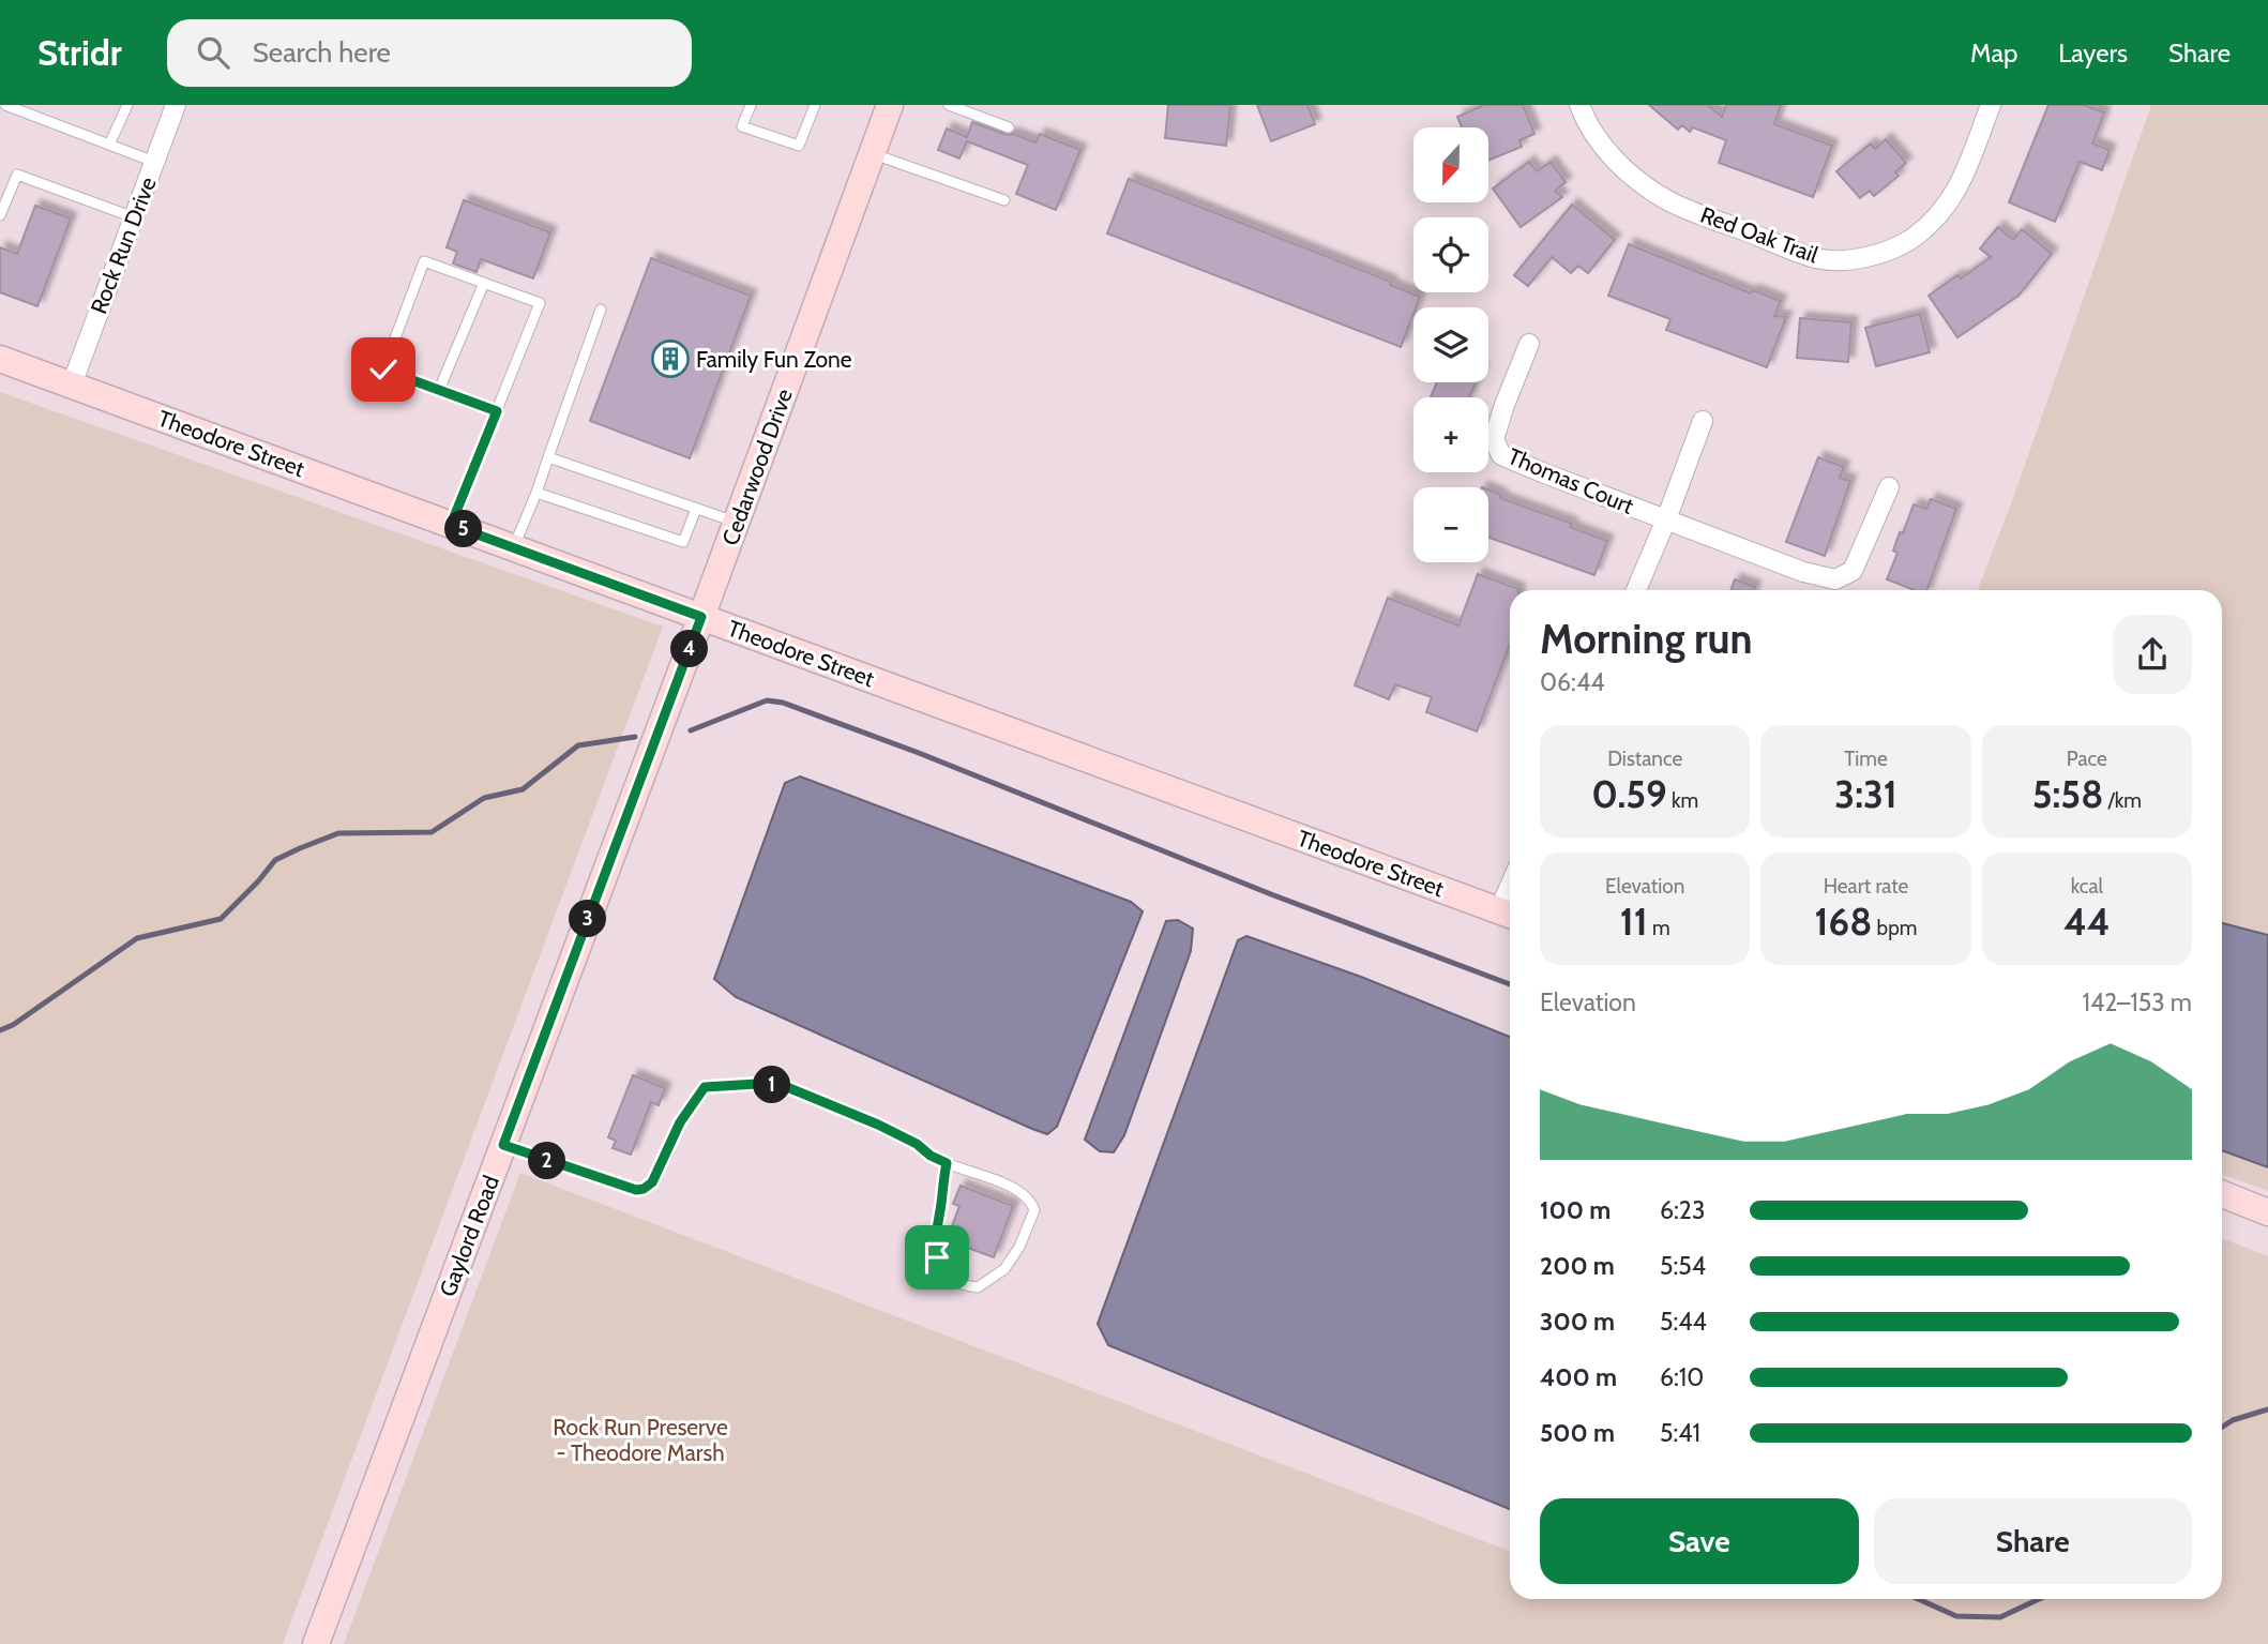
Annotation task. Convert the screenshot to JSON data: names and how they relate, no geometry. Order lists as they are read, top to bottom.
{
  "streets": {
    "street": [
      "Red Oak Trail",
      "Rock Run Drive",
      "Theodore Street",
      "Cedarwood Drive",
      "Thomas Court",
      "Gaylord Road"
    ]
  },
  "crossings": [
    ["Rock Run Drive", "Theodore Street"],
    ["Theodore Street", "Cedarwood Drive"],
    ["Theodore Street", "Gaylord Road"],
    ["Cedarwood Drive", "Gaylord Road"]
  ],
  "parks": ["Rock Run Preserve - Theodore Marsh"],
  "places": {
    "building": ["Family Fun Zone"]
  },
  "north": "bottom",
  "page": {
    "header": "Stridr",
    "search": "Search here",
    "nav": ["Map", "Layers", "Share"],
    "map_buttons": ["+", "−"],
    "pins": [
      "5",
      "4",
      "3",
      "1",
      "2"
    ],
    "heading": ["Morning run", "06:44"],
    "stats": [
      ["Distance", "0.59 km"],
      ["Time", "3:31"],
      ["Pace", "5:58 /km"],
      ["Elevation", "11 m"],
      ["Heart rate", "168 bpm"],
      ["kcal", "44"]
    ],
    "chart": ["Elevation", "142–153 m"],
    "list": [
      {
        "name": "100 m",
        "note": "6:23"
      },
      {
        "name": "200 m",
        "note": "5:54"
      },
      {
        "name": "300 m",
        "note": "5:44"
      },
      {
        "name": "400 m",
        "note": "6:10"
      },
      {
        "name": "500 m",
        "note": "5:41"
      }
    ],
    "buttons": ["Save", "Share"]
  }
}
